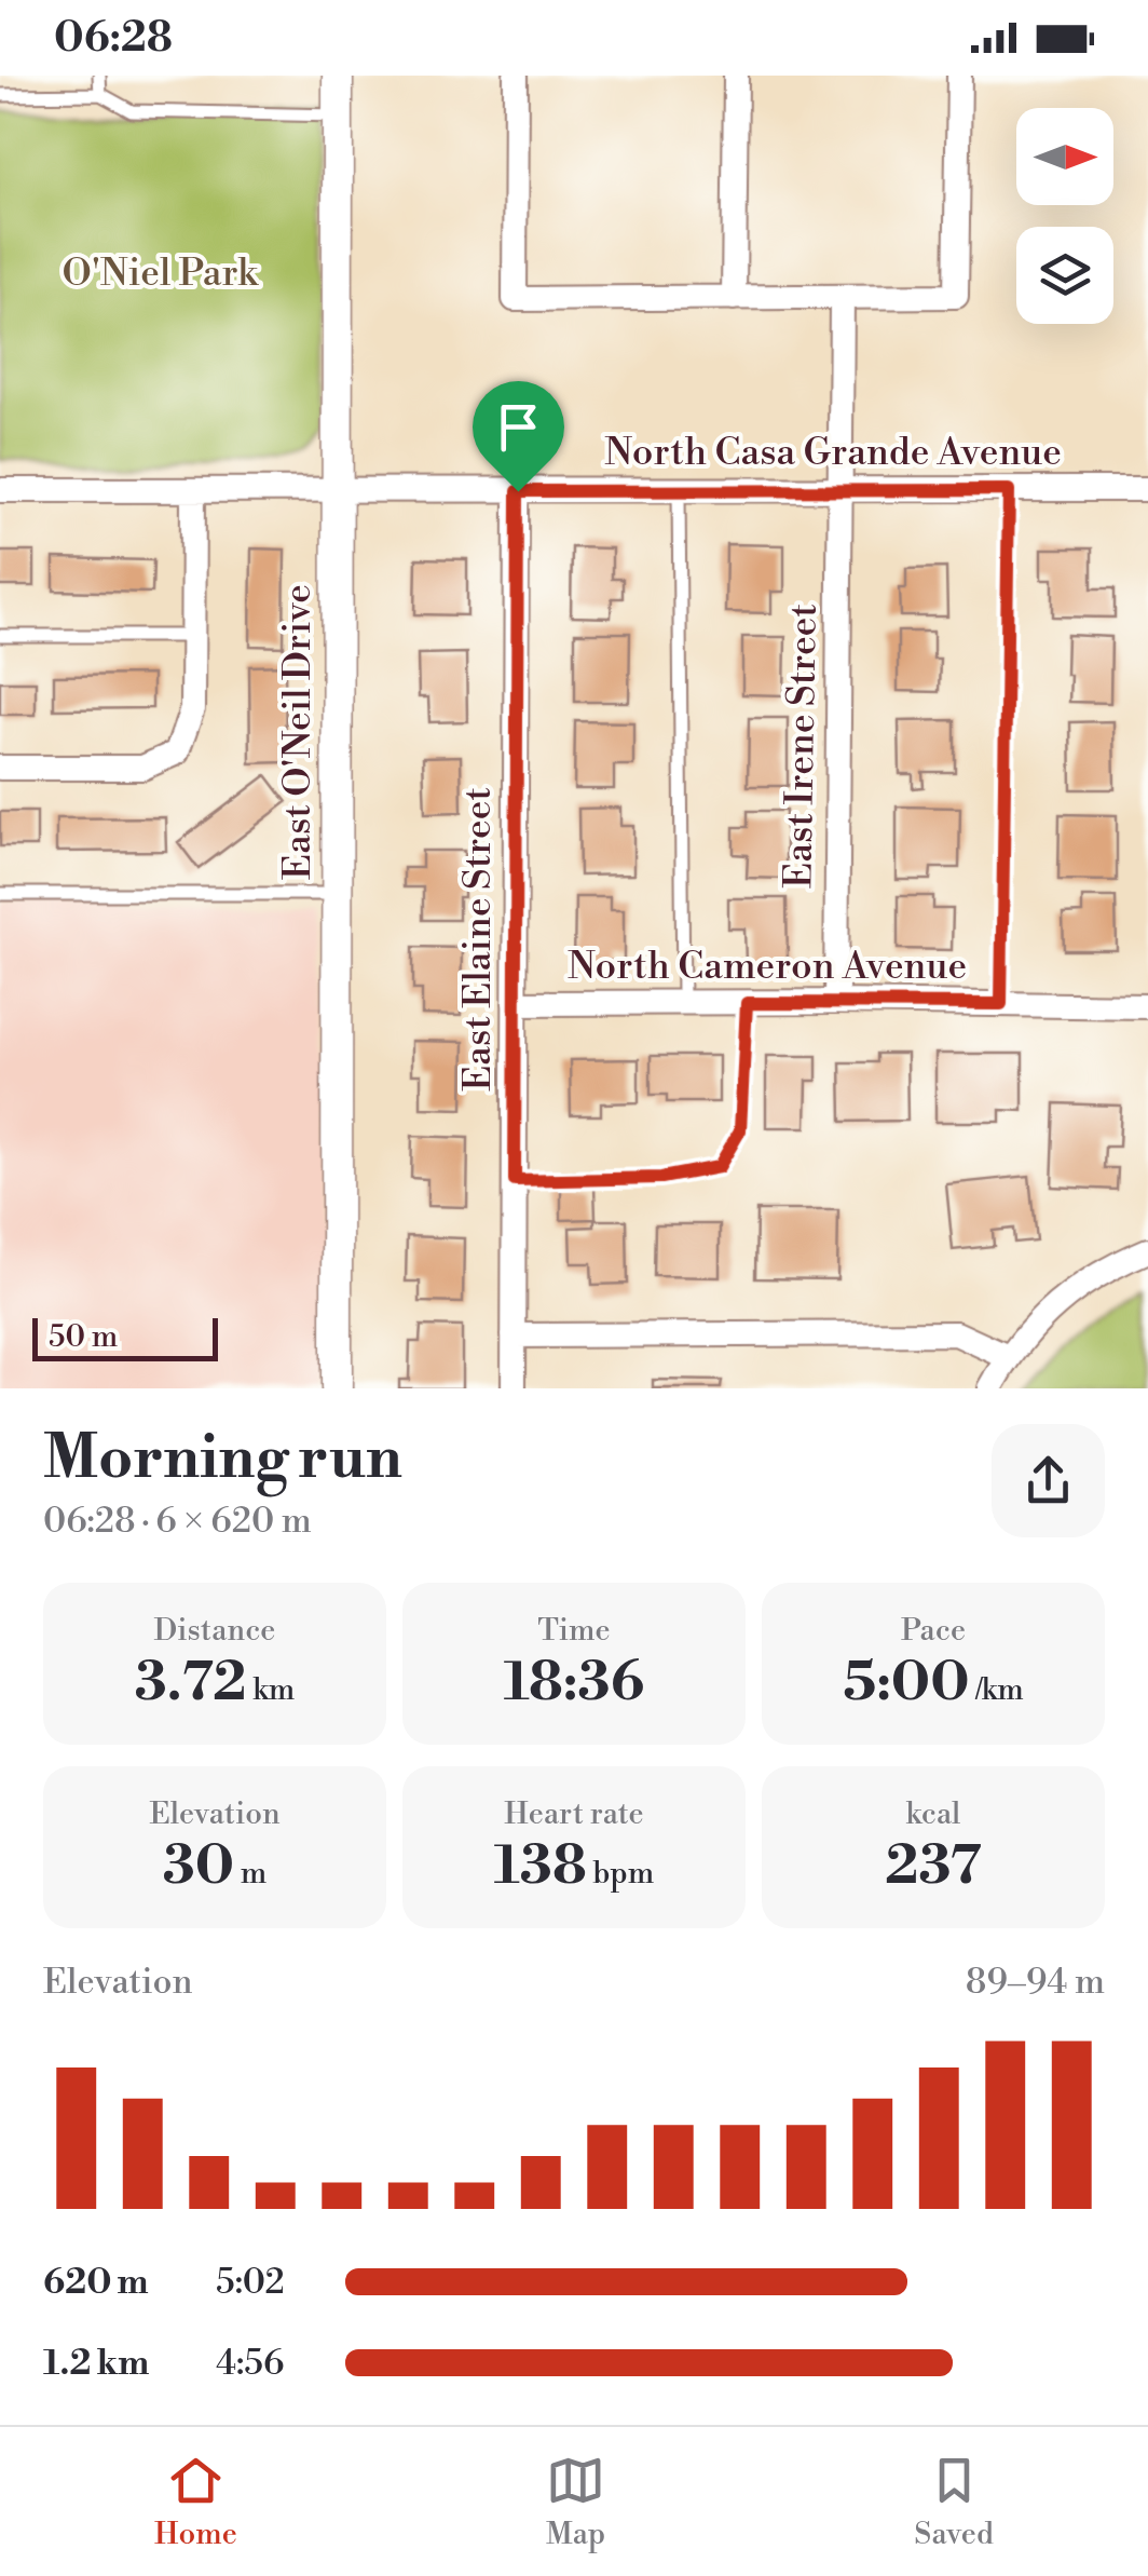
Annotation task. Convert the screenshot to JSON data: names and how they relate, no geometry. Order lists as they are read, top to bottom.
{
  "streets": {
    "street": [
      "North Casa Grande Avenue",
      "East O'Neil Drive",
      "East Irene Street",
      "East Elaine Street",
      "North Cameron Avenue"
    ]
  },
  "crossings": [
    ["North Casa Grande Avenue", "East O'Neil Drive"],
    ["North Casa Grande Avenue", "East Irene Street"],
    ["North Casa Grande Avenue", "East Elaine Street"],
    ["East Irene Street", "North Cameron Avenue"],
    ["East Elaine Street", "North Cameron Avenue"]
  ],
  "parks": ["O'Niel Park"],
  "scale_bar": "50 m",
  "north": "right",
  "page": {
    "status": "06:28",
    "scale": "50 m",
    "heading": ["Morning run", "06:28 · 6 × 620 m"],
    "stats": [
      ["Distance", "3.72 km"],
      ["Time", "18:36"],
      ["Pace", "5:00 /km"],
      ["Elevation", "30 m"],
      ["Heart rate", "138 bpm"],
      ["kcal", "237"]
    ],
    "chart": ["Elevation", "89–94 m"],
    "list": [
      {
        "name": "620 m",
        "note": "5:02"
      },
      {
        "name": "1.2 km",
        "note": "4:56"
      }
    ],
    "tabs": ["Home", "Map", "Saved"]
  }
}
